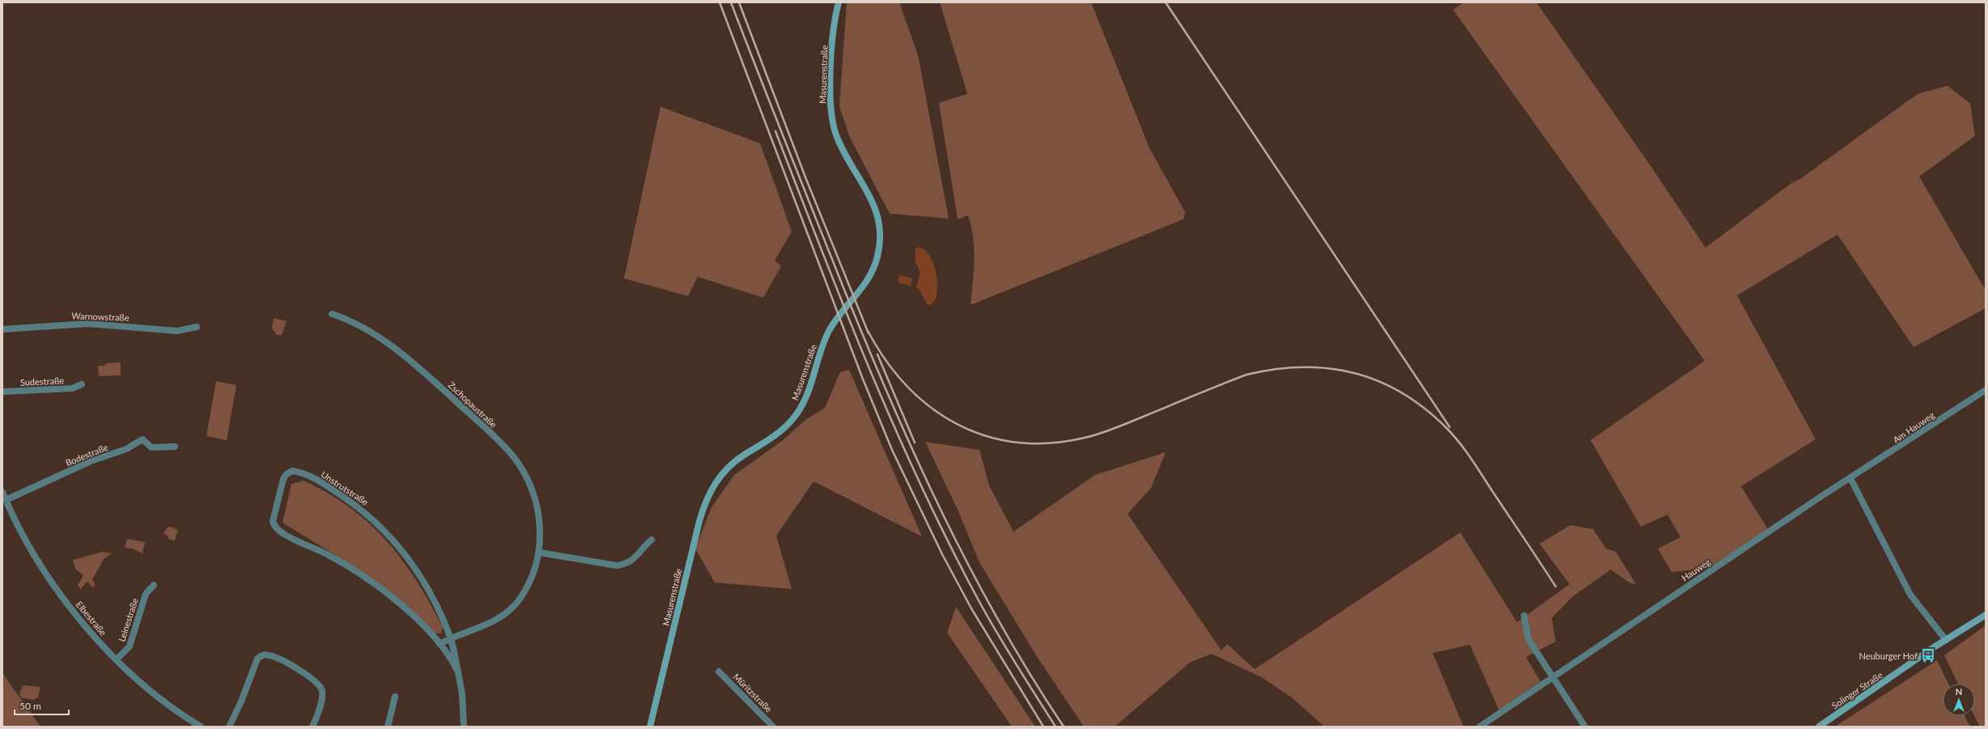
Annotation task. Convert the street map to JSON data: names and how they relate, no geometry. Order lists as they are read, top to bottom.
{
  "streets": {
    "main road": ["Masurenstraße", "Solinger Straße"],
    "street": [
      "Warnowstraße",
      "Sudestraße",
      "Zschopaustraße",
      "Am Hauweg",
      "Bodestraße",
      "Unstrutstraße",
      "Hauweg",
      "Elbestraße",
      "Leinestraße",
      "Müritzstraße"
    ]
  },
  "crossings": [
    ["Zschopaustraße", "Unstrutstraße"],
    ["Am Hauweg", "Hauweg"],
    ["Bodestraße", "Elbestraße"],
    ["Elbestraße", "Leinestraße"]
  ],
  "places": {
    "bus stop": ["Neuburger Hof"]
  },
  "scale_bar": "50 m",
  "north": "top"
}
